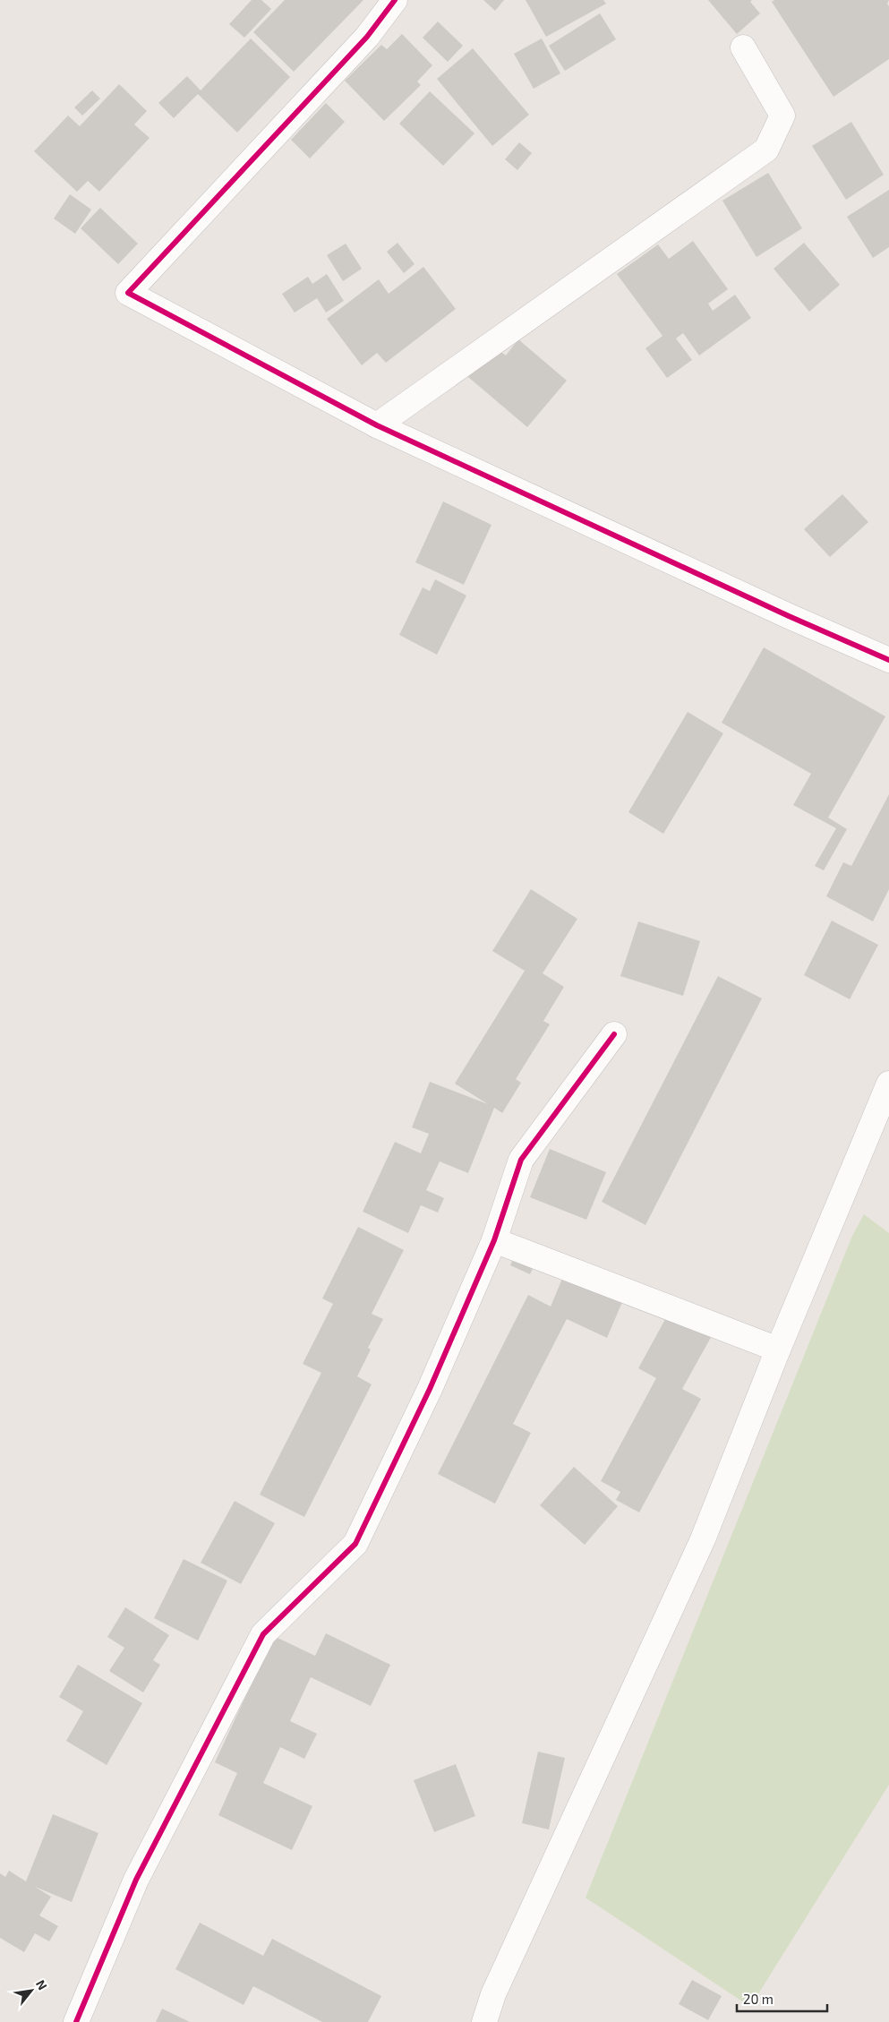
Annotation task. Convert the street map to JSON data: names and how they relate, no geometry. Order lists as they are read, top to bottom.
{
  "scale_bar": "20 m",
  "north": "top right"
}
